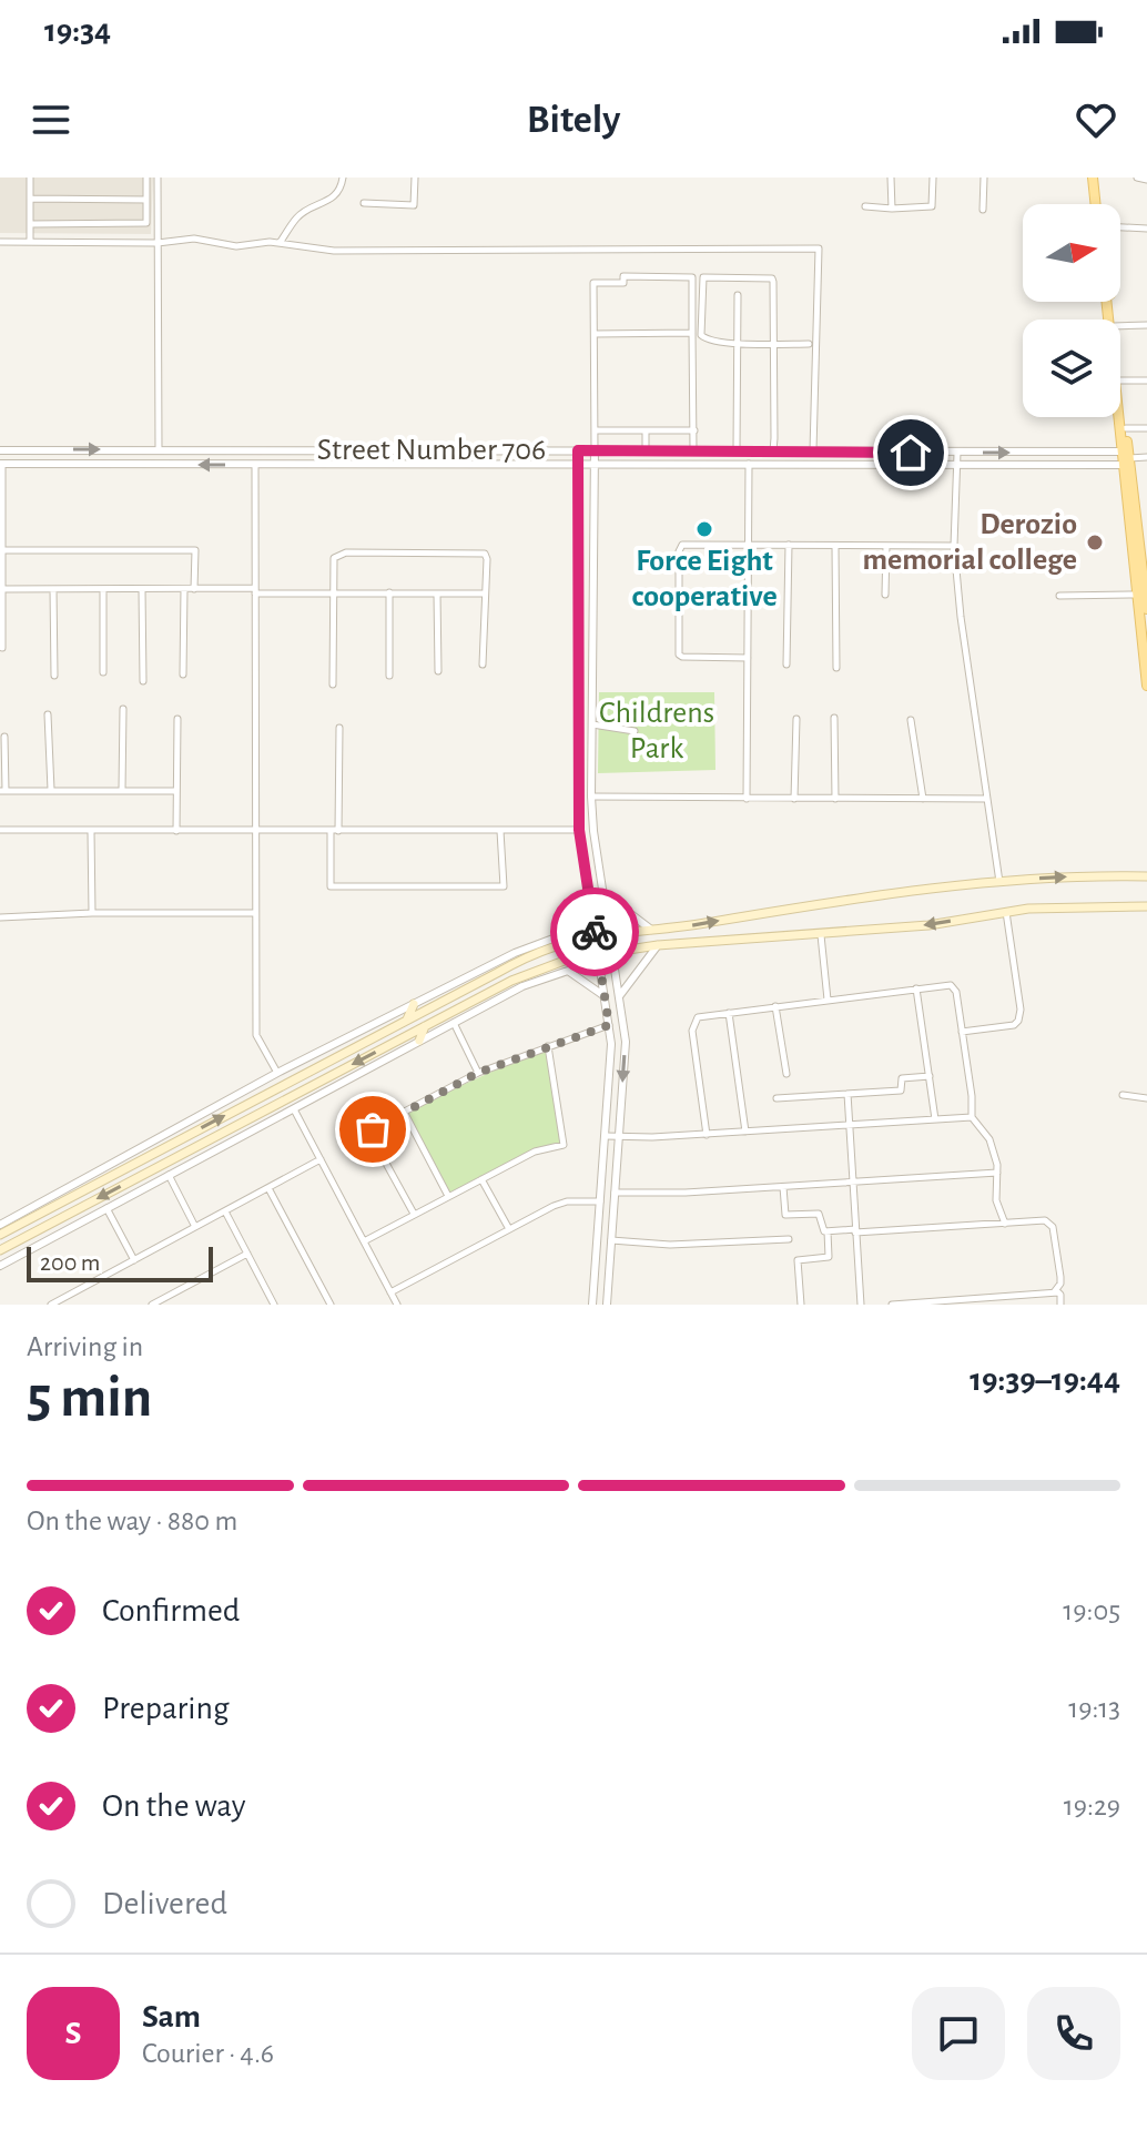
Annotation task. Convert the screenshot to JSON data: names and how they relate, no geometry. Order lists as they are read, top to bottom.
{
  "streets": {
    "street": ["Street Number 706"]
  },
  "parks": ["Childrens Park"],
  "places": ["Force Eight cooperative", "Derozio memorial college"],
  "scale_bar": "200 m",
  "north": "right",
  "page": {
    "status": "19:34",
    "header": "Bitely",
    "scale": "200 m",
    "heading": ["5 min", "Arriving in", "19:39–19:44"],
    "panel": ["Sam", "Courier · 4.6"],
    "bar": "On the way · 880 m",
    "list": [
      ["Confirmed", "19:05"],
      ["Preparing", "19:13"],
      ["On the way", "19:29"],
      "Delivered"
    ],
    "round": "S"
  }
}
